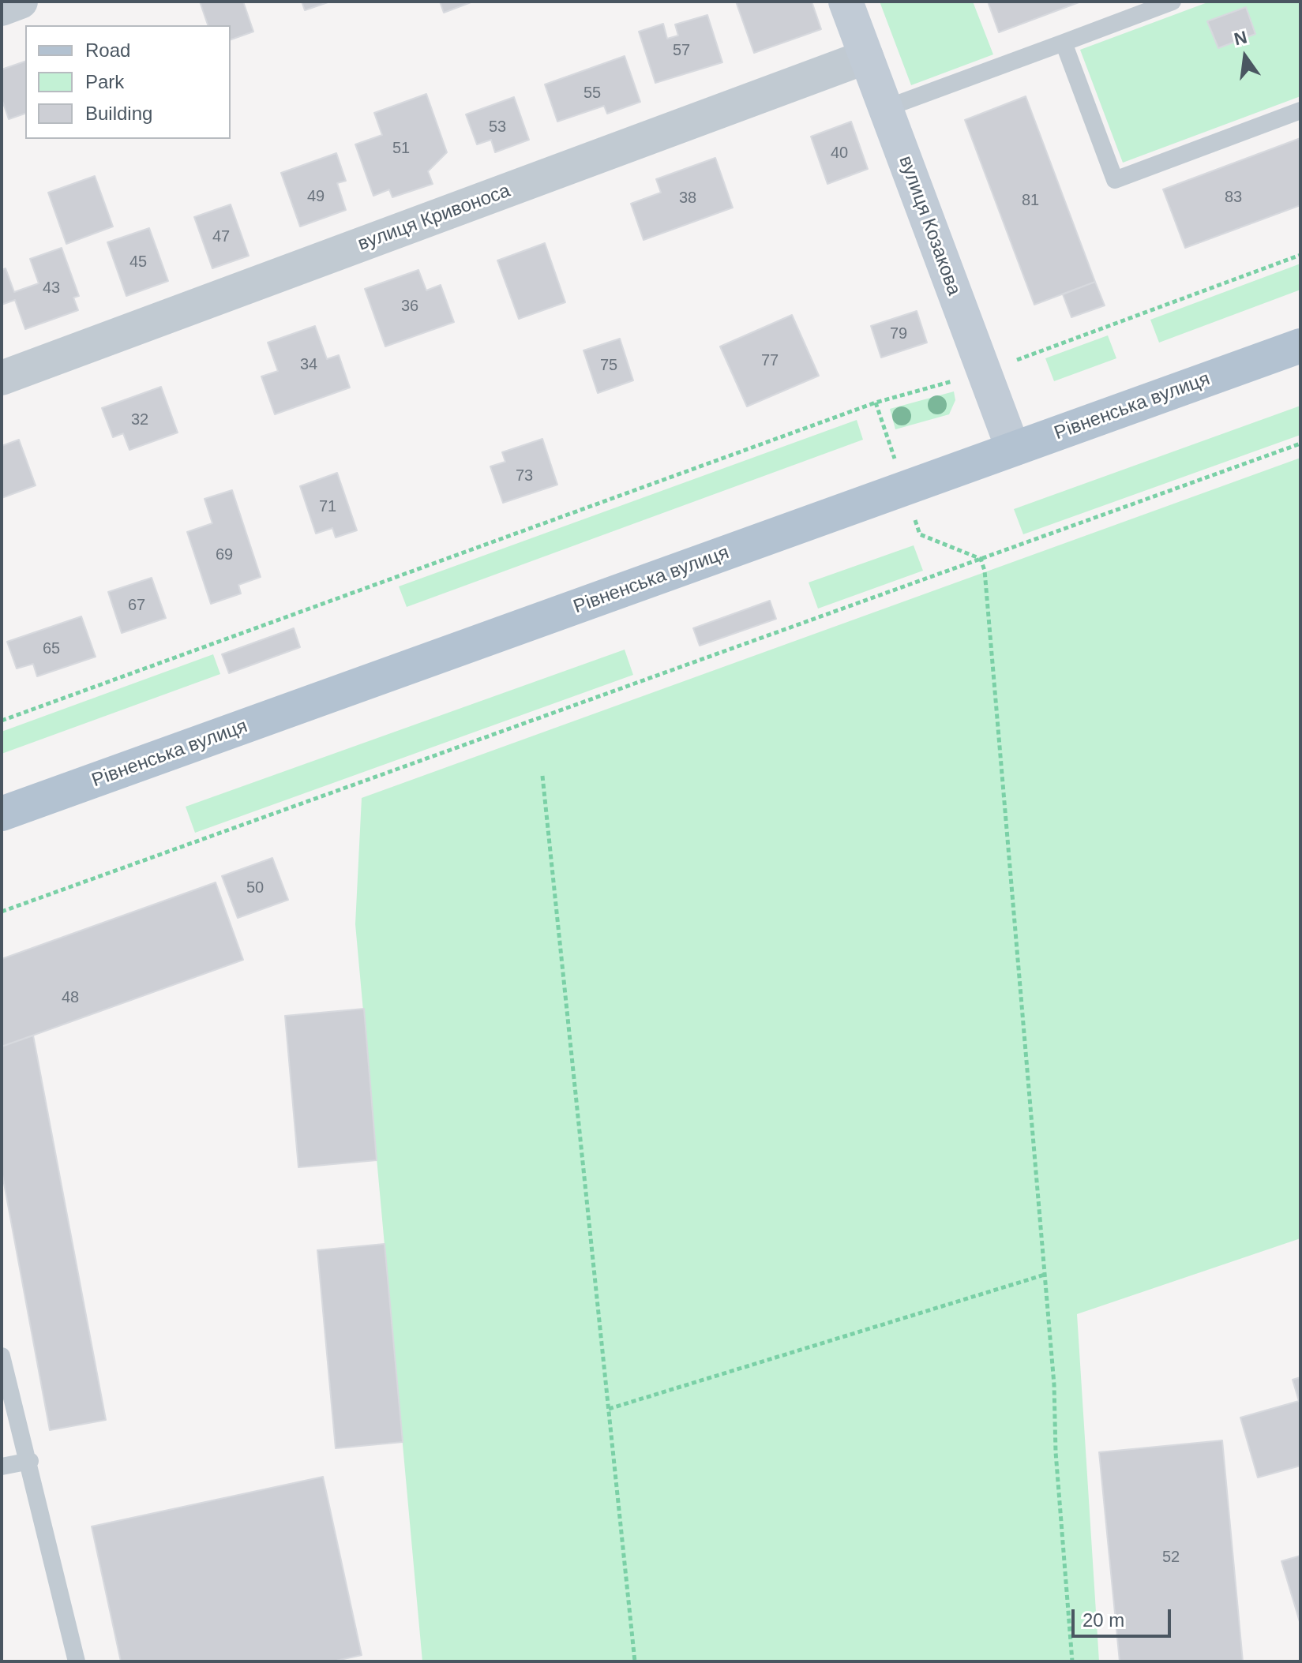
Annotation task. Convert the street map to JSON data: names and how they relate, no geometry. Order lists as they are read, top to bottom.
{
  "streets": {
    "main road": ["Рівненська вулиця"],
    "street": ["вулиця Кривоноса", "вулиця Козакова"]
  },
  "crossings": [
    ["вулиця Кривоноса", "вулиця Козакова"],
    ["вулиця Козакова", "Рівненська вулиця"]
  ],
  "house_numbers": [
    "57",
    "55",
    "53",
    "51",
    "40",
    "49",
    "83",
    "38",
    "81",
    "47",
    "45",
    "43",
    "36",
    "79",
    "77",
    "34",
    "75",
    "32",
    "73",
    "71",
    "69",
    "67",
    "65",
    "50",
    "48",
    "52"
  ],
  "legend": ["Road", "Park", "Building"],
  "scale_bar": "20 m",
  "north": "top"
}
